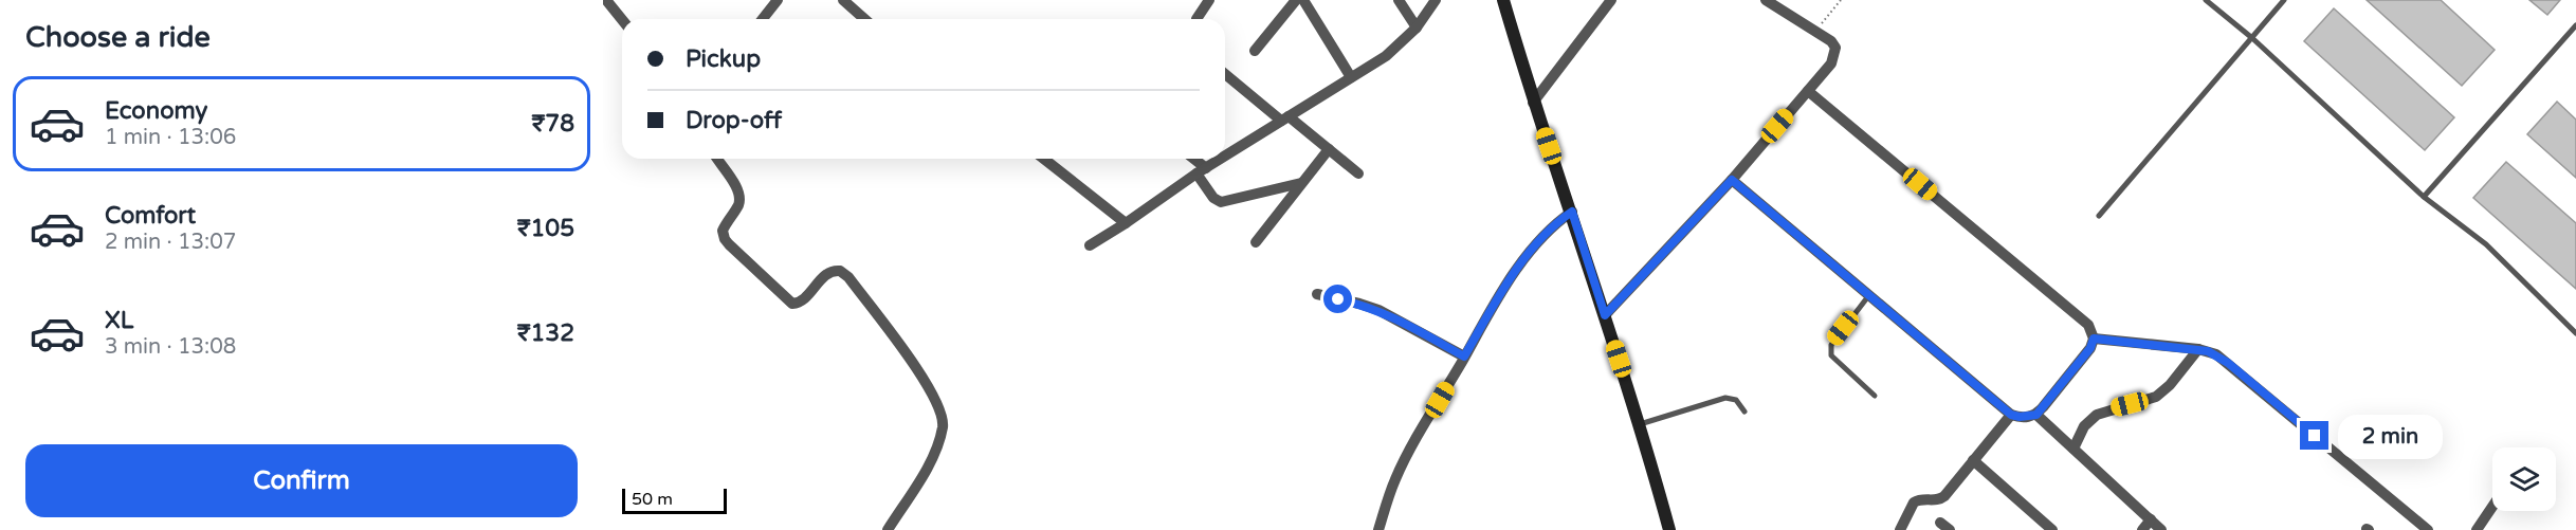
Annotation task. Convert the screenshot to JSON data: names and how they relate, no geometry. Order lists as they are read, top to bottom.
{
  "scale_bar": "50 m",
  "page": {
    "heading": "Choose a ride",
    "banner": ["Pickup", "Drop-off"],
    "list": [
      {
        "name": "Economy",
        "note": "1 min · 13:06",
        "value": "₹78"
      },
      {
        "name": "Comfort",
        "note": "2 min · 13:07",
        "value": "₹105"
      },
      {
        "name": "XL",
        "note": "3 min · 13:08",
        "value": "₹132"
      }
    ],
    "bubble": "2 min",
    "buttons": "Confirm",
    "scale": "50 m"
  }
}
